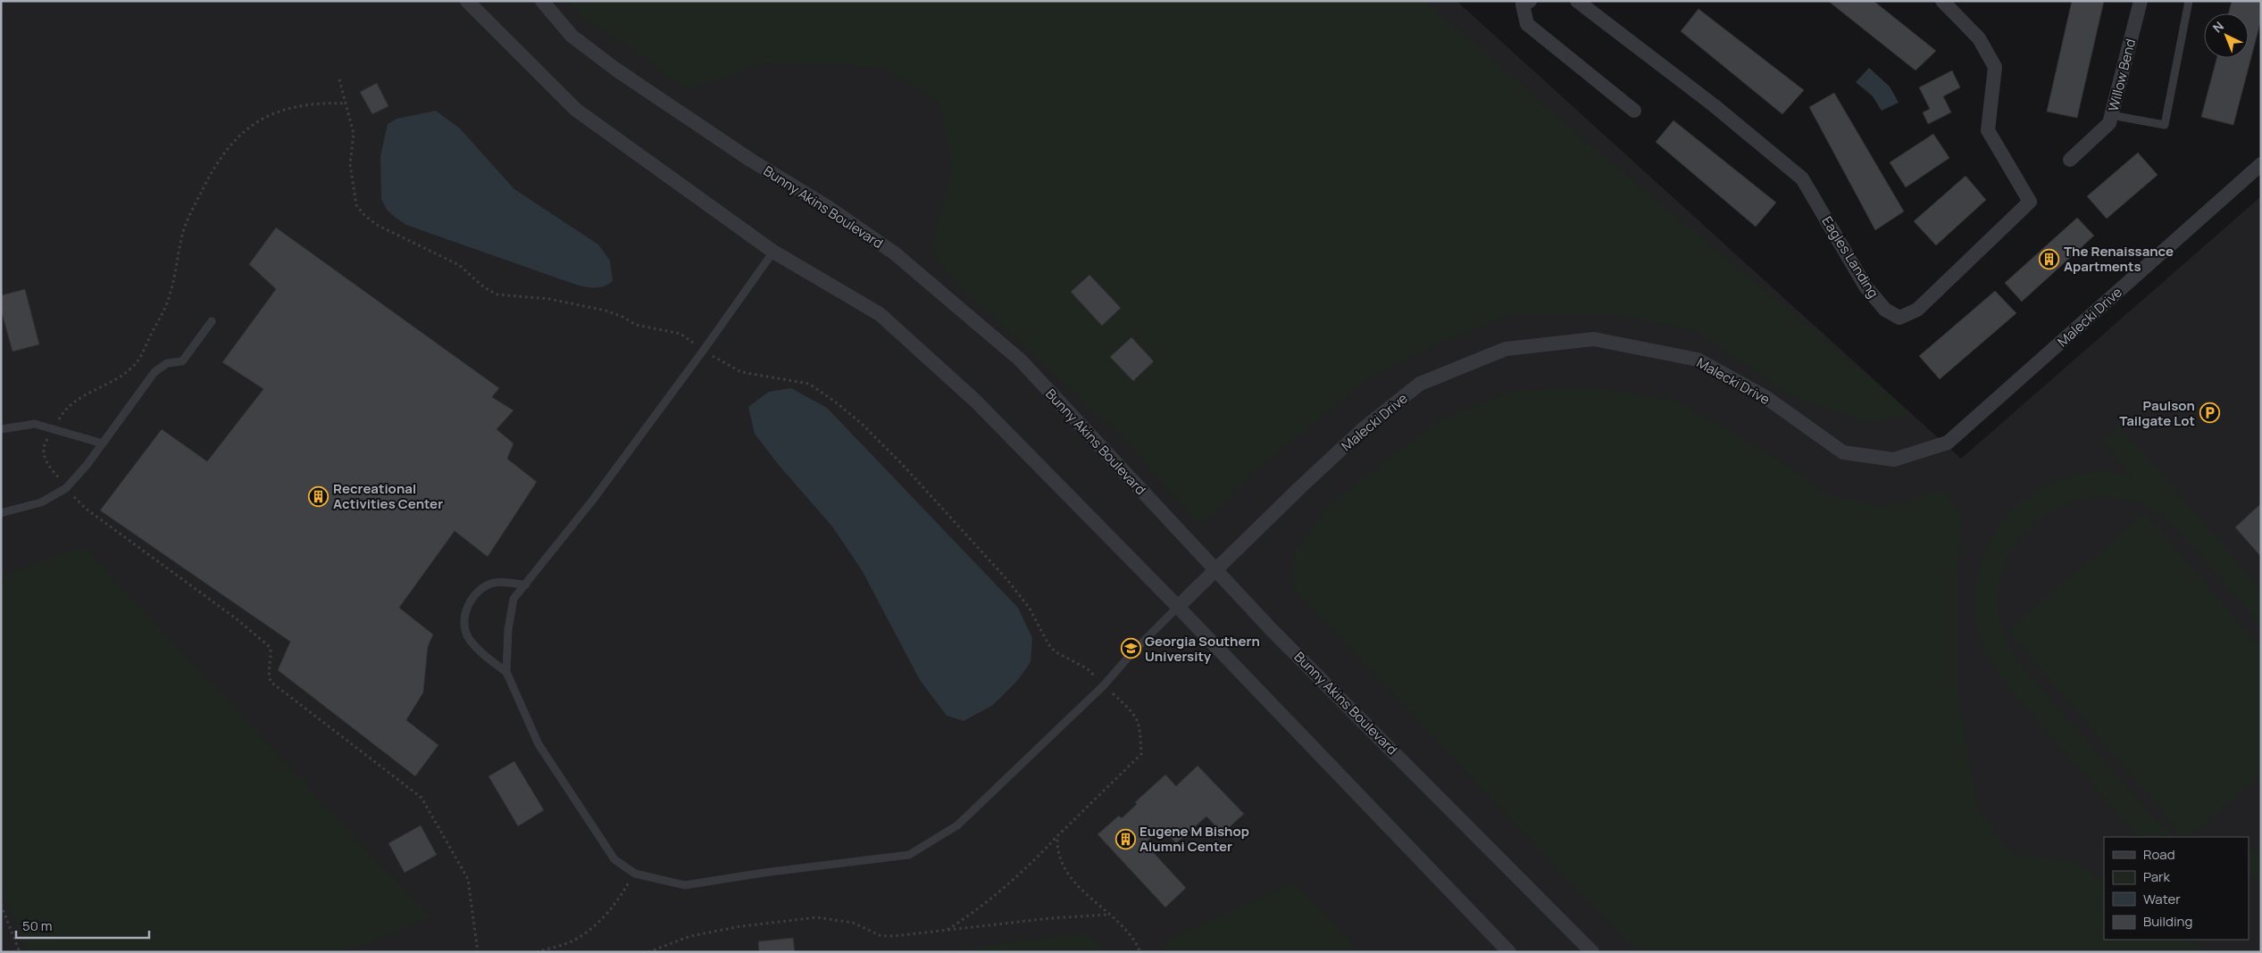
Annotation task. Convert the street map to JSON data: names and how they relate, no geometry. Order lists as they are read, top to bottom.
{
  "streets": {
    "street": [
      "Willow Bend",
      "Bunny Akins Boulevard",
      "Eagles Landing",
      "Malecki Drive"
    ]
  },
  "crossings": [
    ["Bunny Akins Boulevard", "Malecki Drive"]
  ],
  "places": {
    "building": ["The Renaissance Apartments", "Recreational Activities Center", "Eugene M Bishop Alumni Center"],
    "parking": ["Paulson Tailgate Lot"],
    "school or university": ["Georgia Southern University"]
  },
  "legend": [
    "Road",
    "Park",
    "Water",
    "Building"
  ],
  "scale_bar": "50 m",
  "north": "top left"
}
